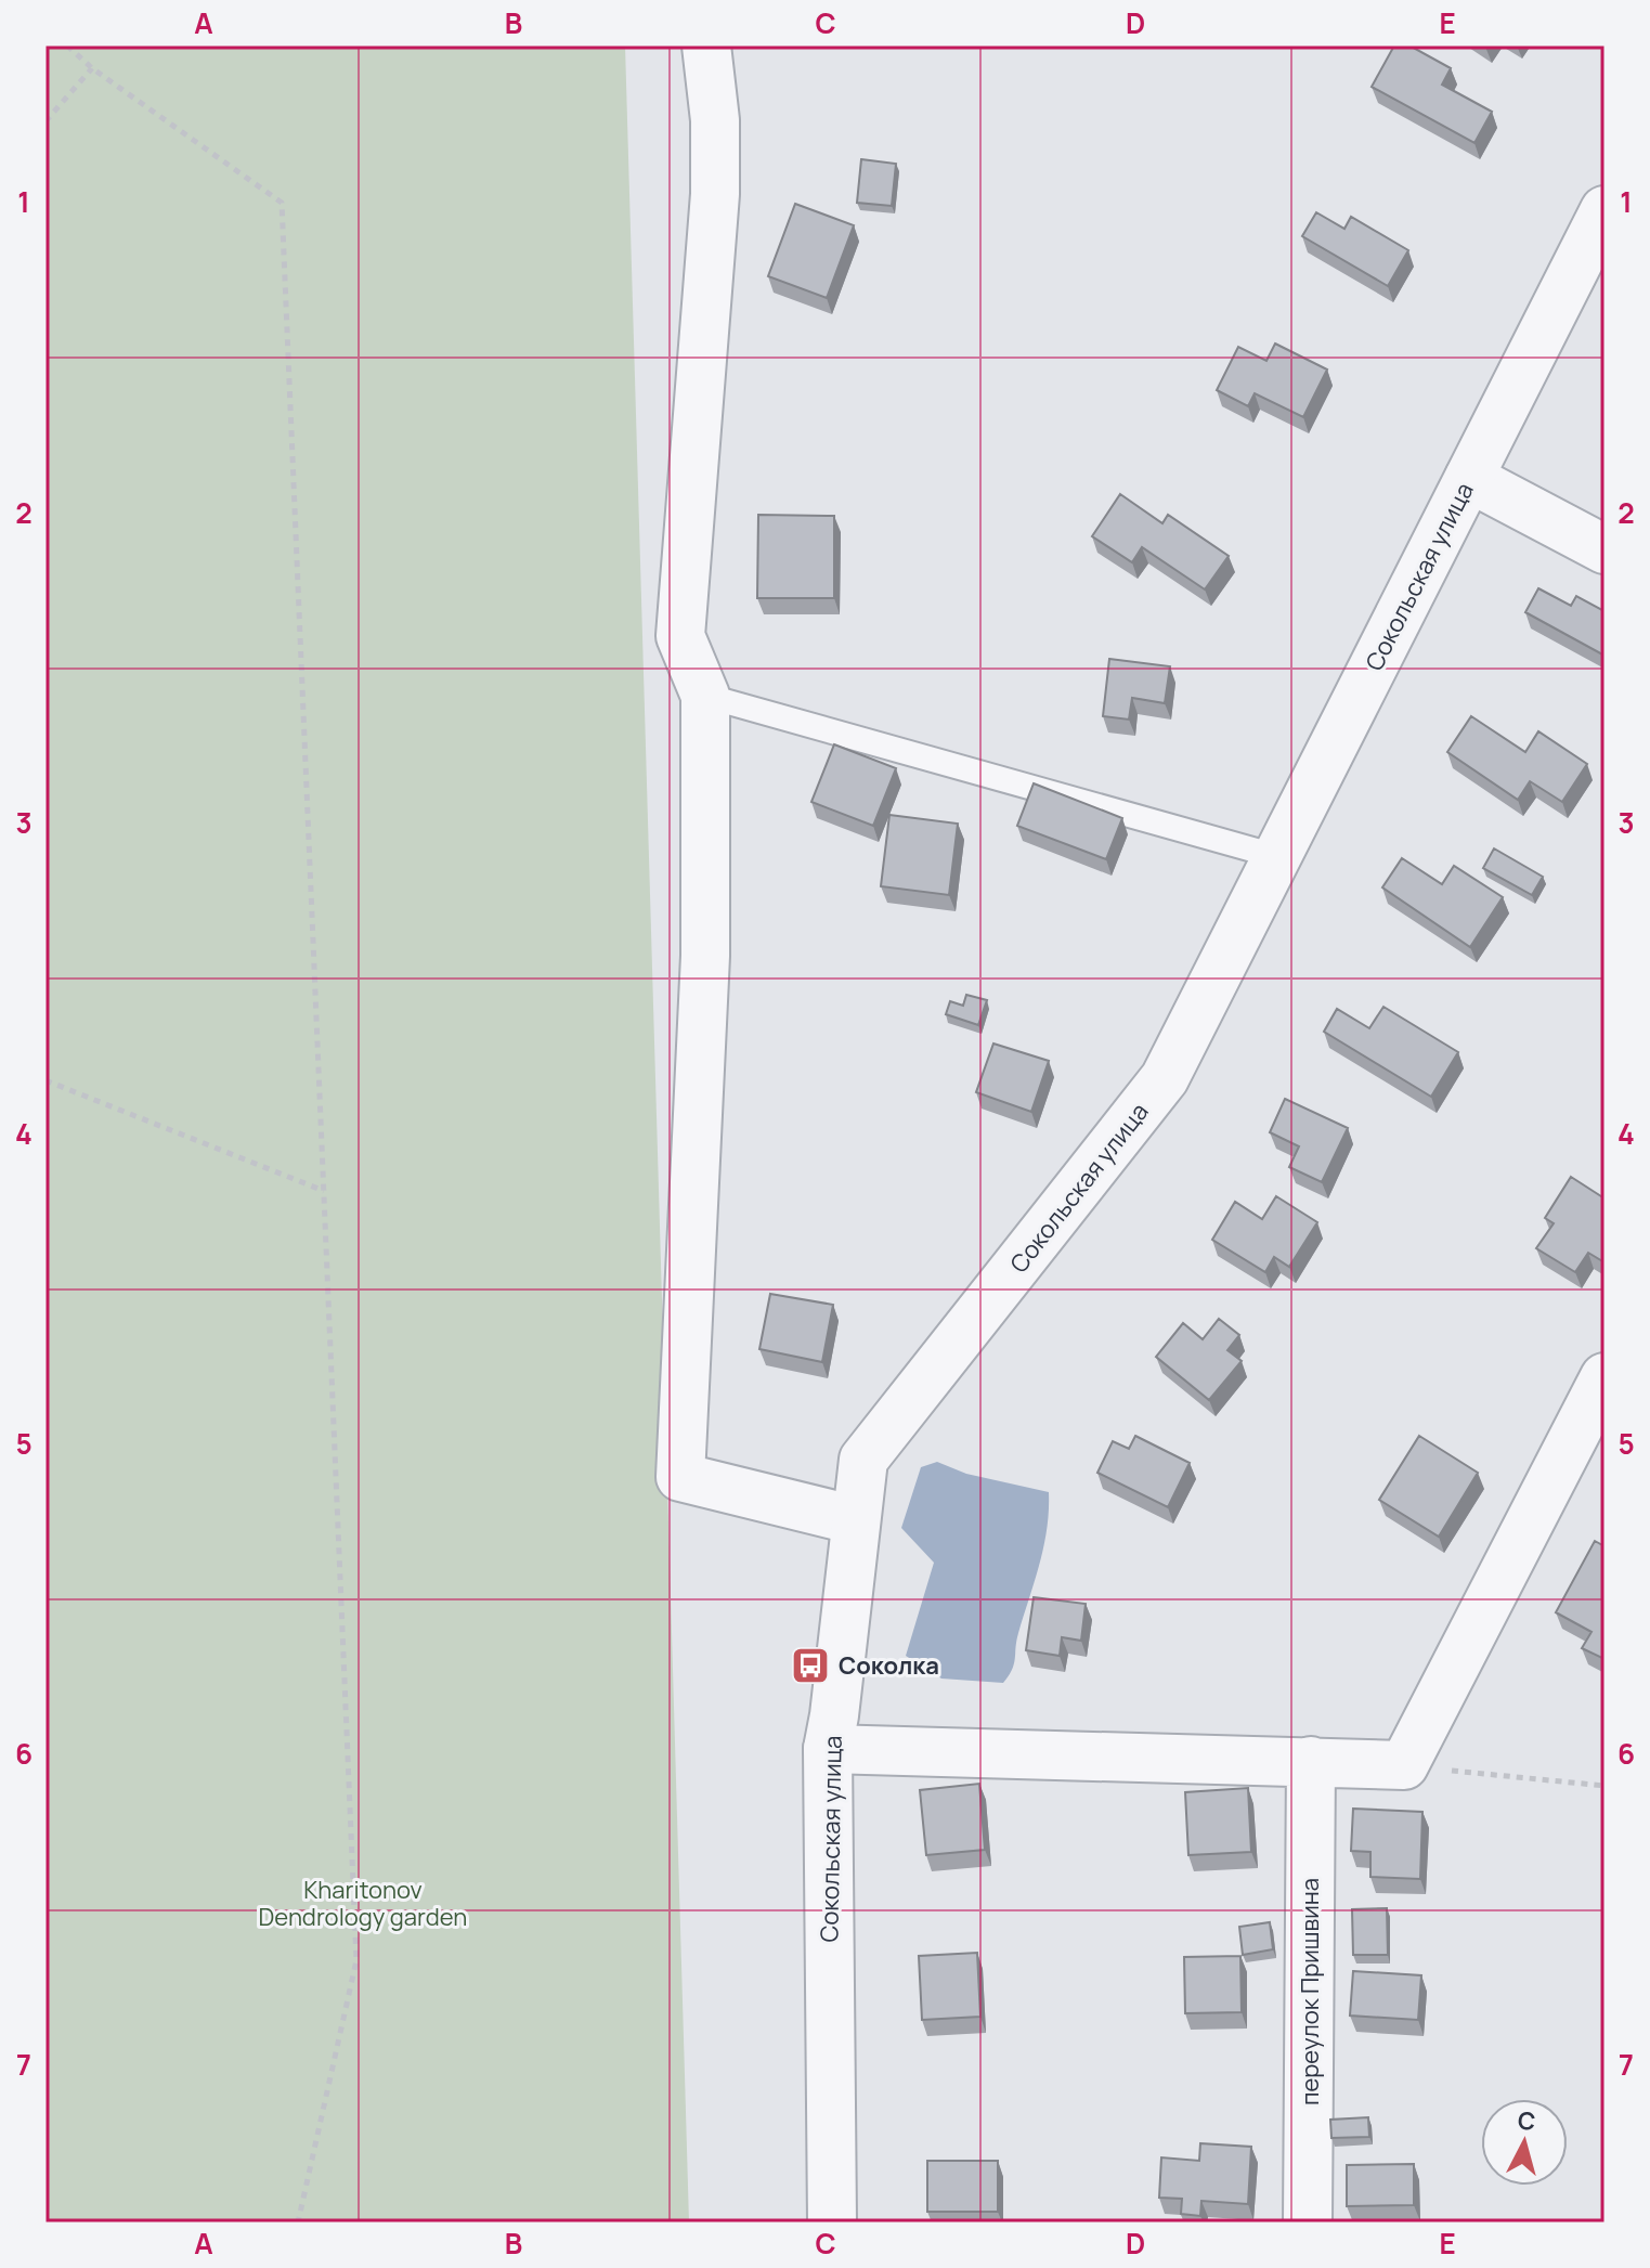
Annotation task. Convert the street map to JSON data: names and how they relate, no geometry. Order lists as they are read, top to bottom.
{
  "streets": {
    "street": ["Сокольская улица", "переулок Пришвина"]
  },
  "parks": ["Kharitonov Dendrology garden"],
  "places": {
    "bus stop": ["Соколка"]
  },
  "north": "top",
  "grid": {
    "columns": [
      "A",
      "B",
      "C",
      "D",
      "E"
    ],
    "rows": [
      "1",
      "2",
      "3",
      "4",
      "5",
      "6",
      "7"
    ]
  }
}
